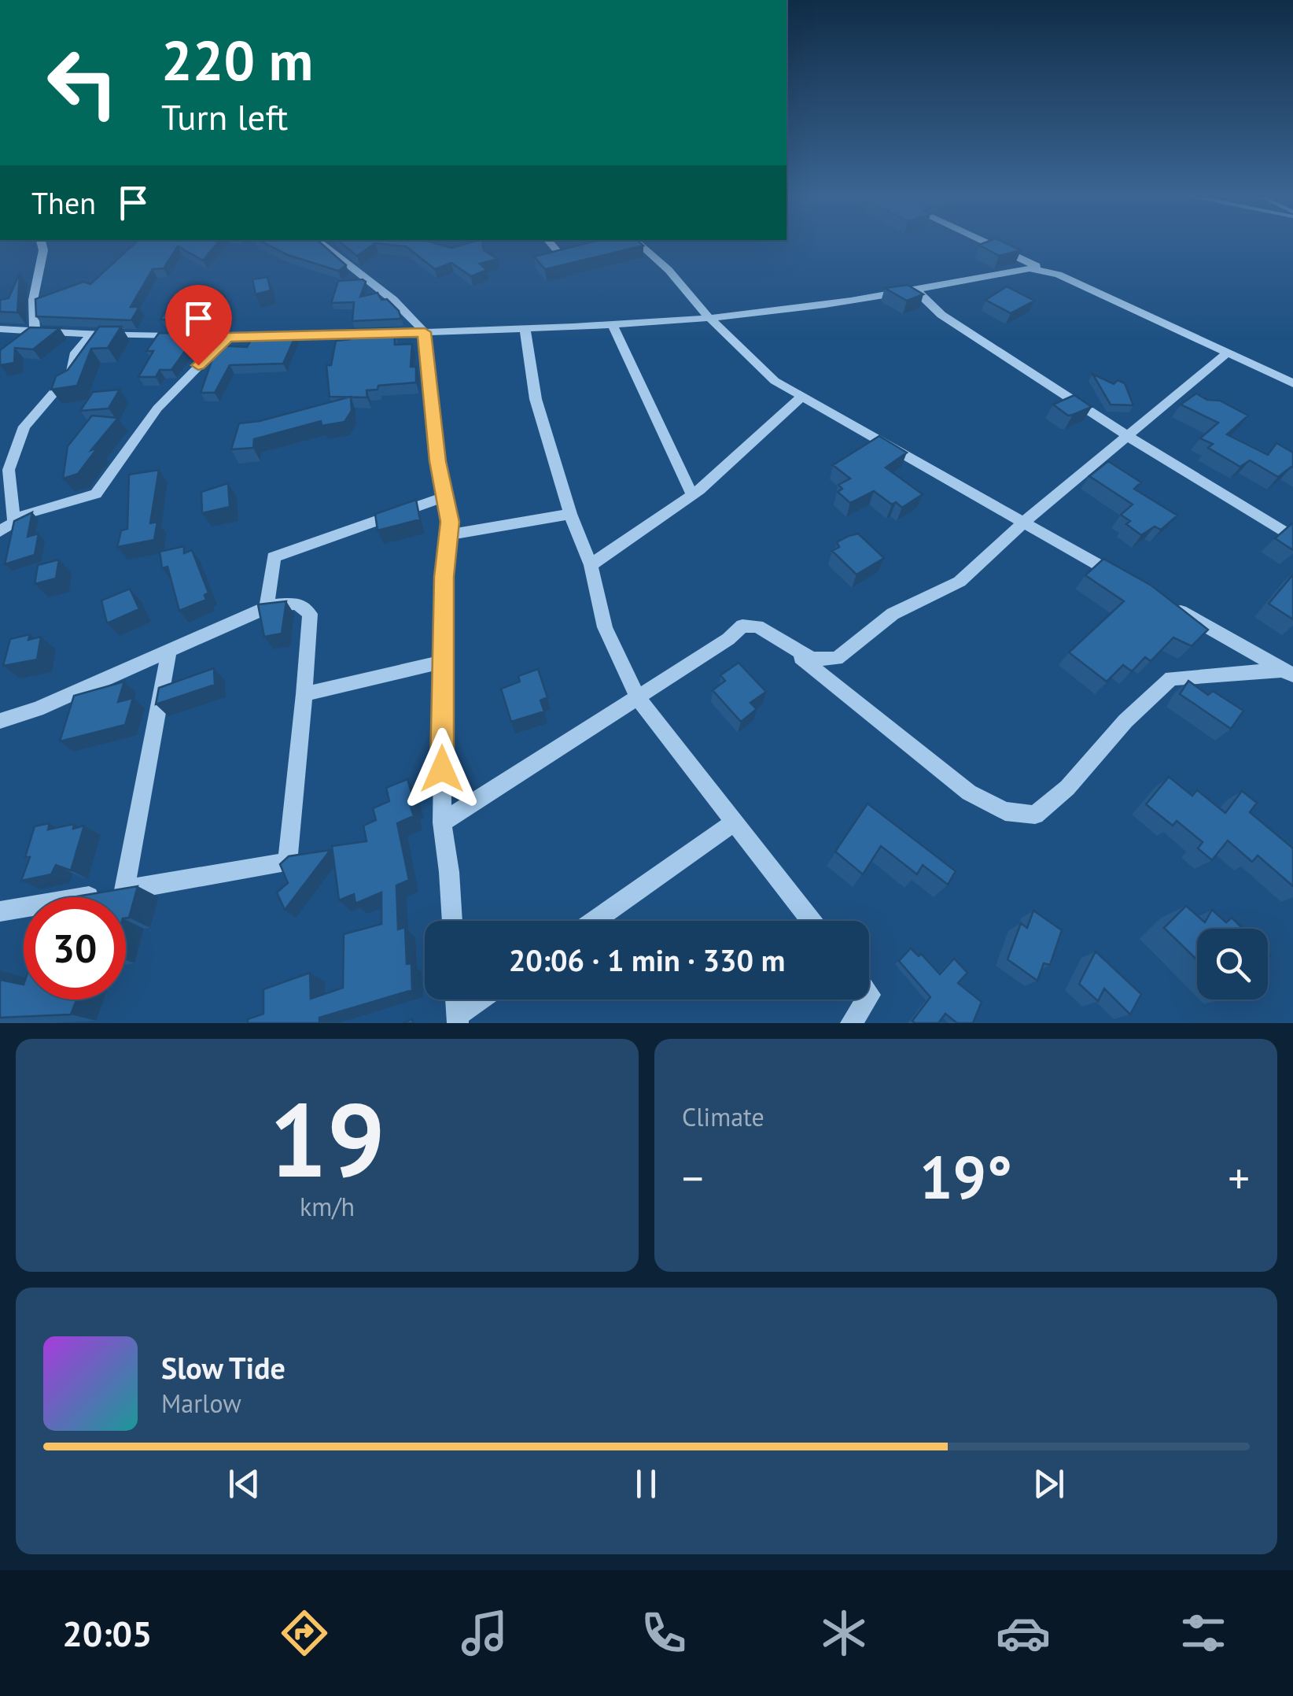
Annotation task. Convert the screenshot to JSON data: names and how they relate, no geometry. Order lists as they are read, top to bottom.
{
  "page": {
    "turn": ["220 m", "Turn left"],
    "then": "Then",
    "limit": "30",
    "trip": "20:06 · 1 min · 330 m",
    "tile": [
      ["19", "km/h"],
      "Climate"
    ],
    "heat": ["−", "19°", "+"],
    "song": ["Slow Tide", "Marlow"],
    "tabs": "20:05"
  }
}
